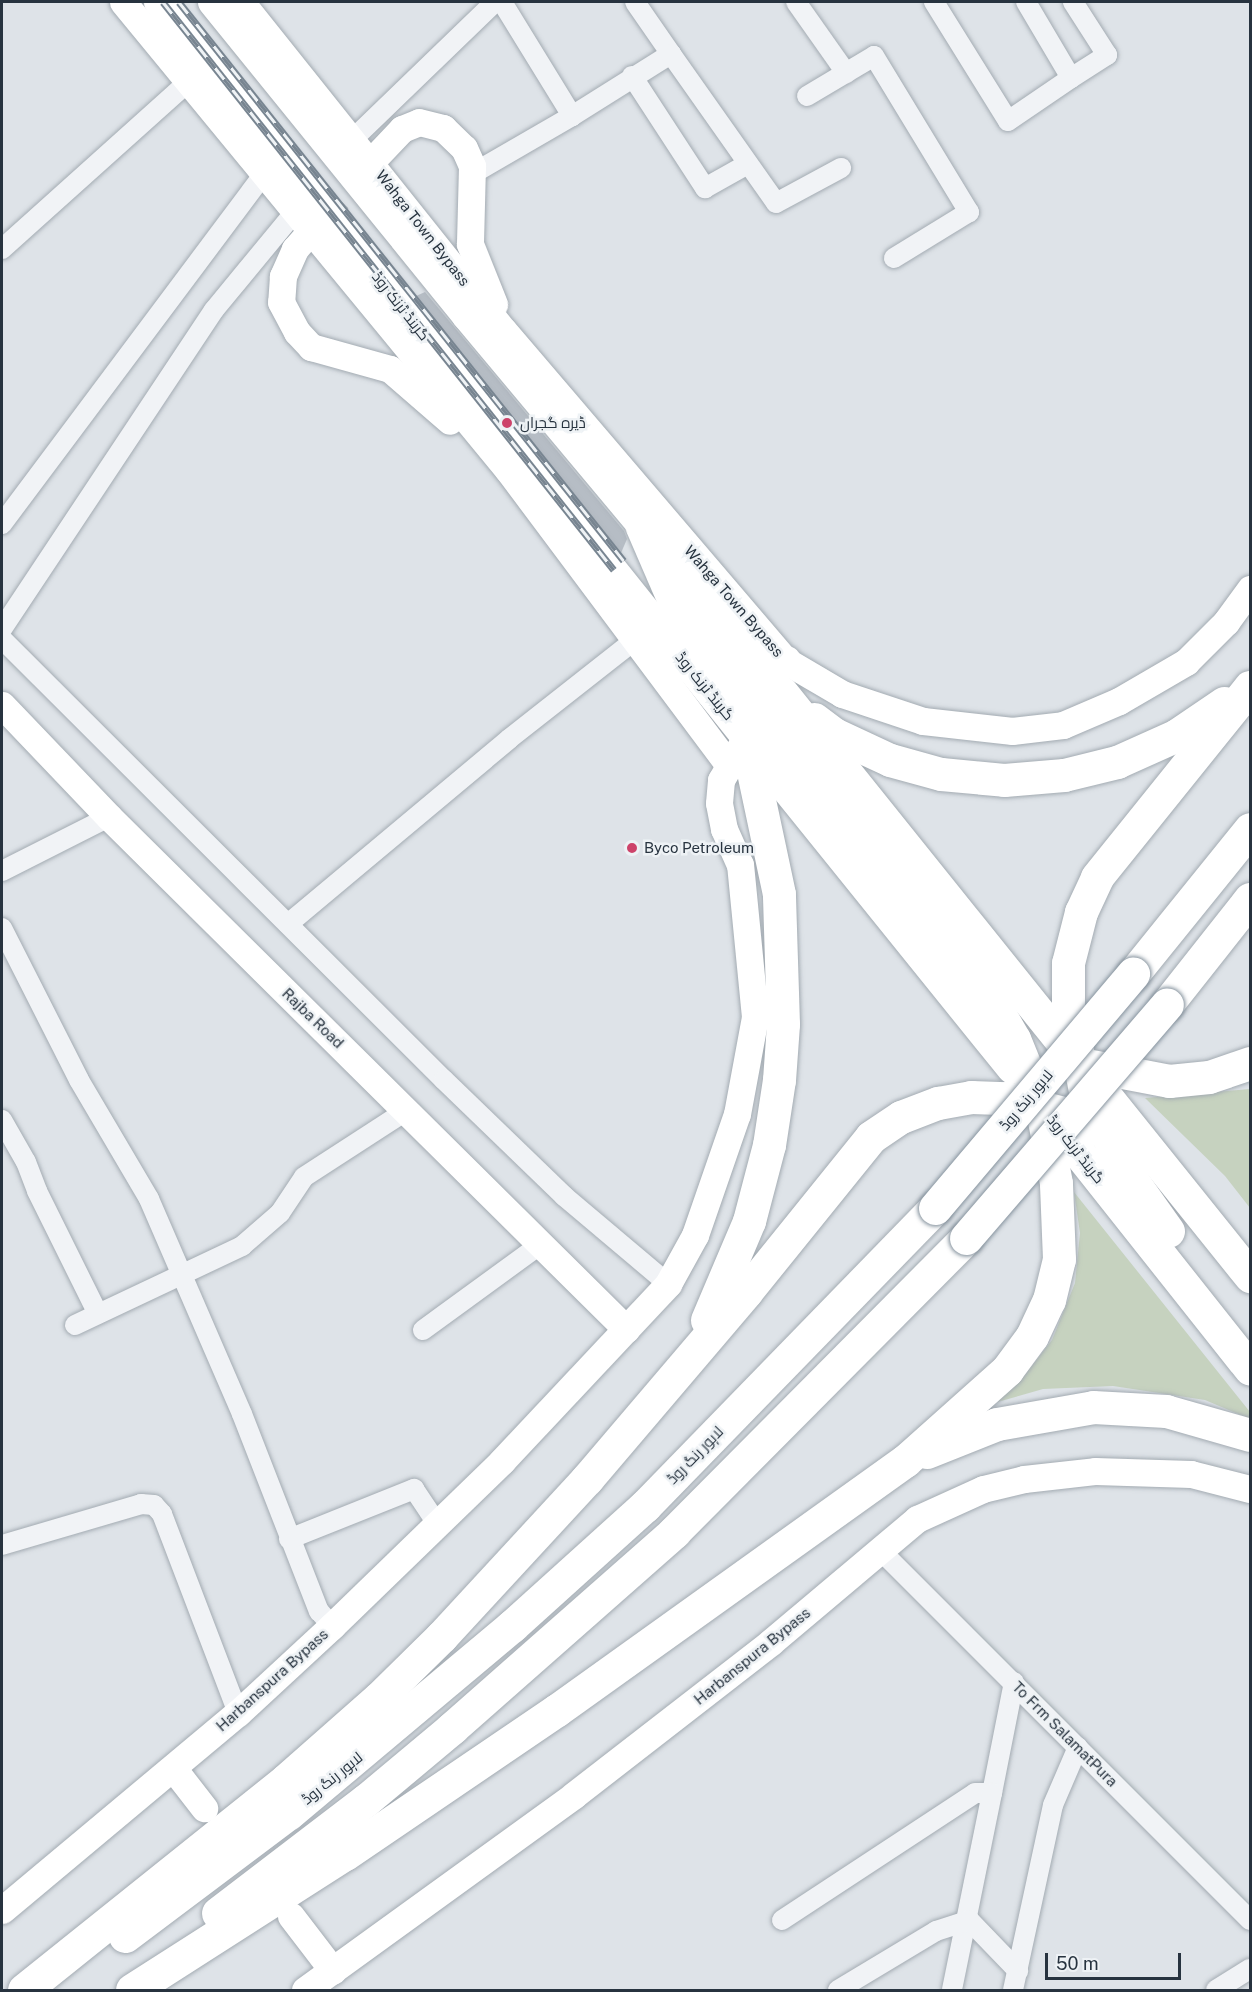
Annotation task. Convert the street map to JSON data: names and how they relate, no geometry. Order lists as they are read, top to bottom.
{
  "streets": {
    "highway": ["گرینڈ ٹرنک روڈ", "لاہور رنگ روڈ"],
    "street": [
      "Wahga Town Bypass",
      "Rajba Road",
      "Harbanspura Bypass",
      "To Frm SalamatPura"
    ]
  },
  "crossings": [
    ["گرینڈ ٹرنک روڈ", "Harbanspura Bypass"],
    ["Rajba Road", "Harbanspura Bypass"],
    ["Harbanspura Bypass", "To Frm SalamatPura"]
  ],
  "places": ["ڈیرہ گجراں", "Byco Petroleum"],
  "scale_bar": "50 m"
}
